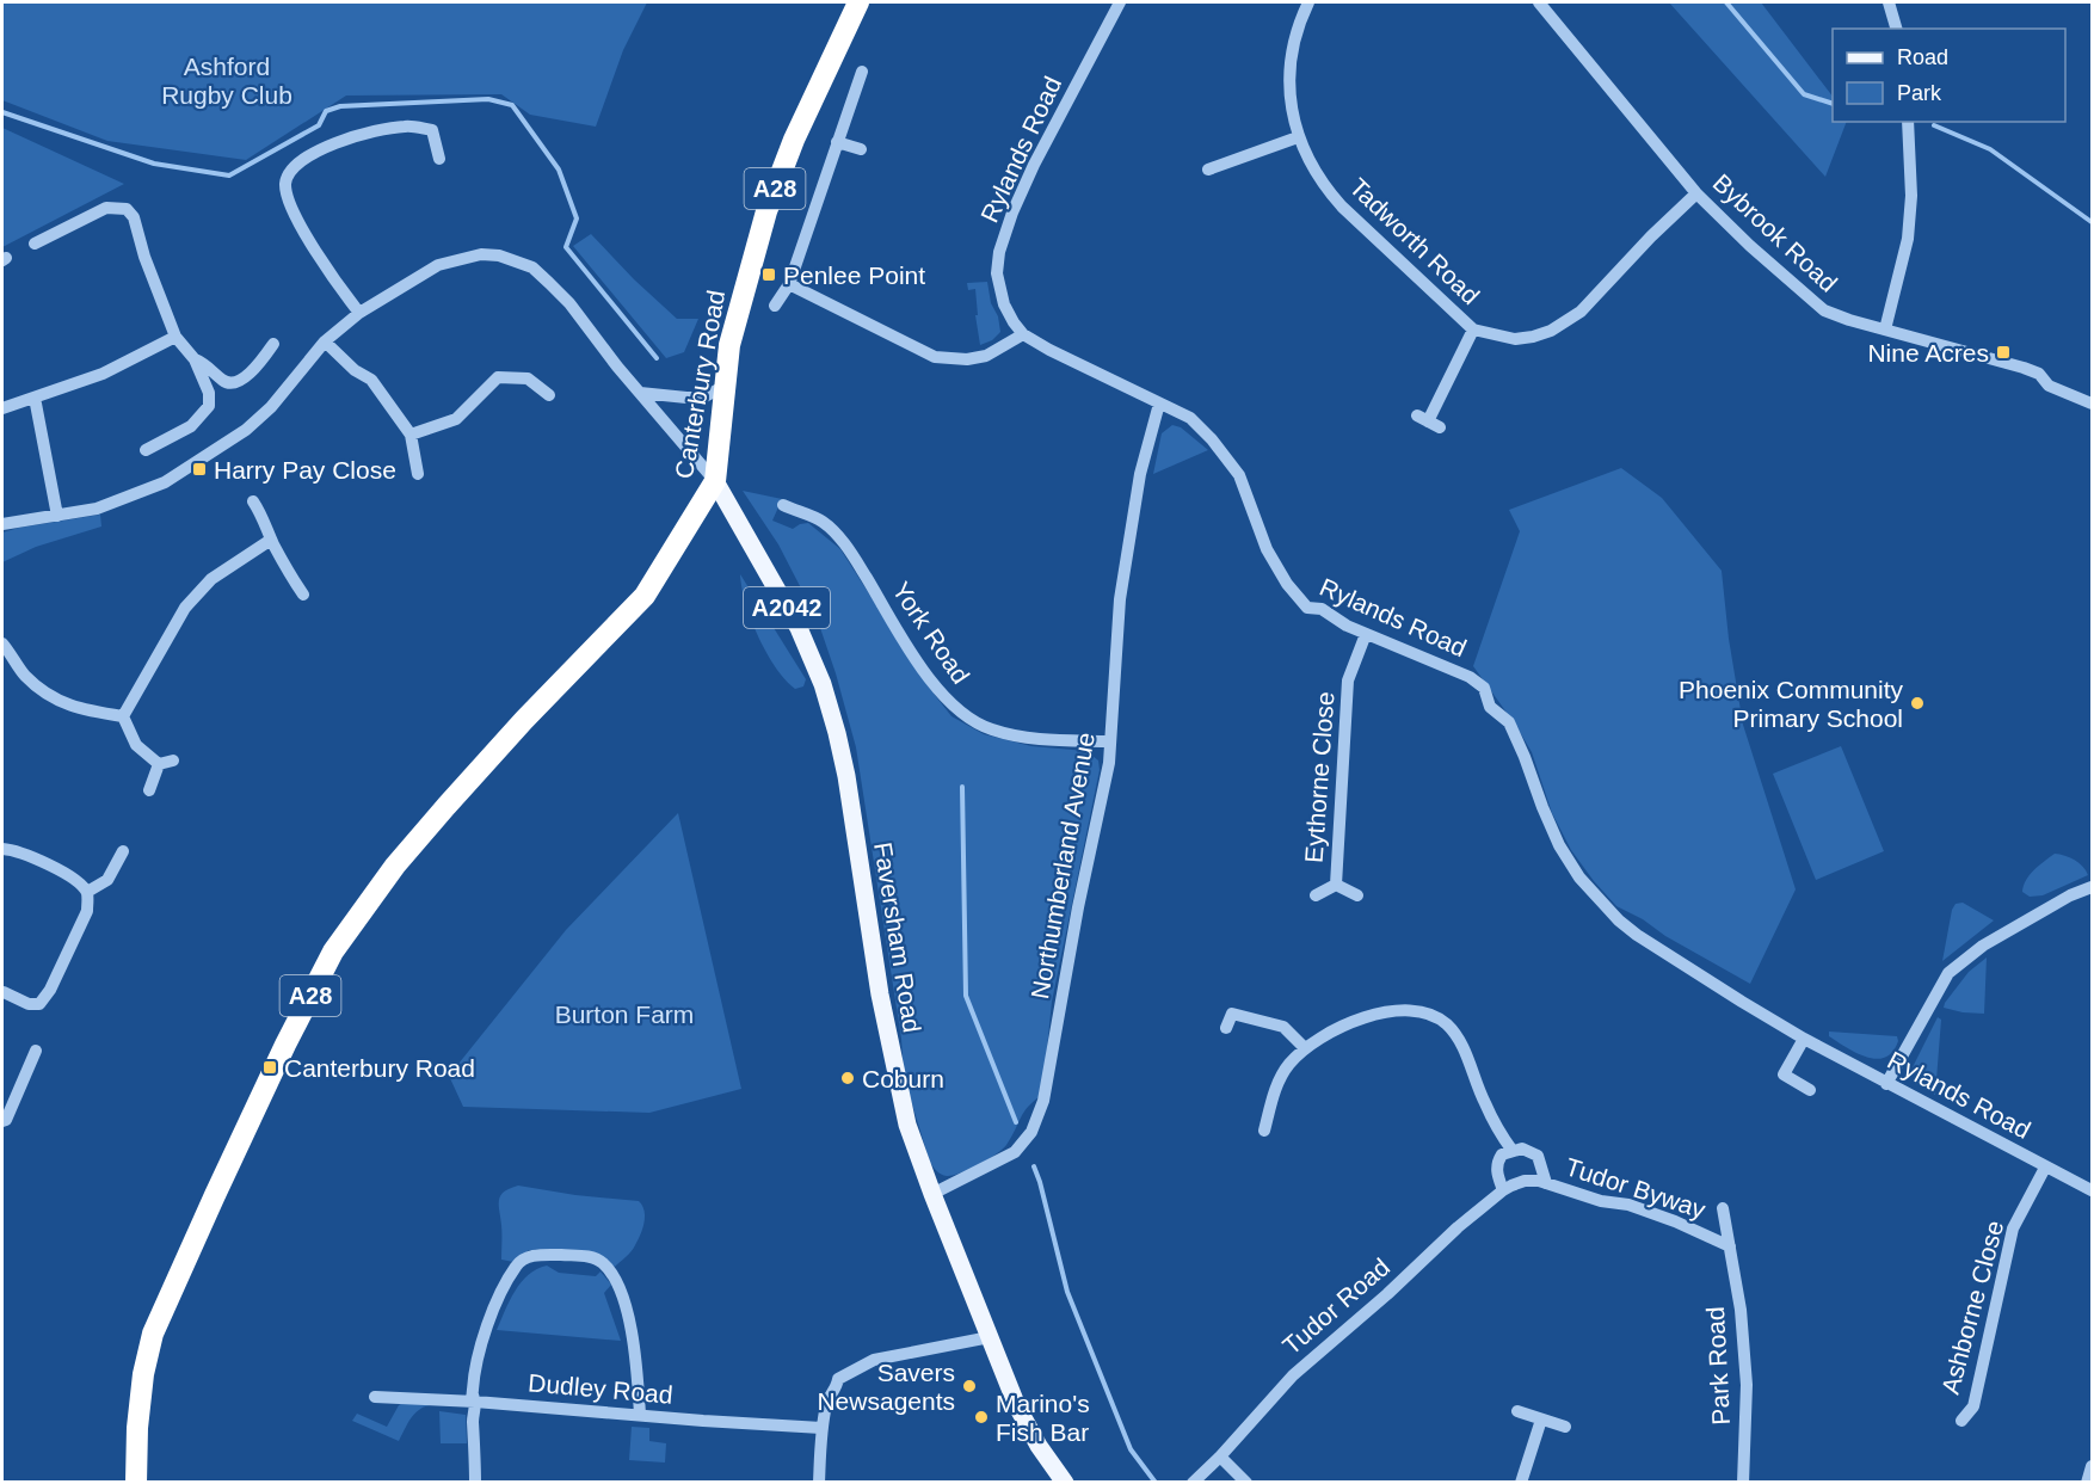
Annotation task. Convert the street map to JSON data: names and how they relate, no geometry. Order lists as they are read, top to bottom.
{
  "streets": {
    "highway": ["A28", "Canterbury Road"],
    "main road": ["A2042", "Faversham Road"],
    "street": [
      "Rylands Road",
      "Bybrook Road",
      "Tadworth Road",
      "York Road",
      "Eythorne Close",
      "Northumberland Avenue",
      "Tudor Byway",
      "Tudor Road",
      "Ashborne Close",
      "Park Road",
      "Dudley Road"
    ]
  },
  "crossings": [
    ["Rylands Road", "Eythorne Close"],
    ["Rylands Road", "Northumberland Avenue"],
    ["Rylands Road", "Ashborne Close"],
    ["Bybrook Road", "Tadworth Road"],
    ["Canterbury Road", "Faversham Road"],
    ["York Road", "Northumberland Avenue"],
    ["Northumberland Avenue", "Faversham Road"],
    ["Tudor Byway", "Tudor Road"],
    ["Tudor Byway", "Park Road"]
  ],
  "parks": ["Ashford Rugby Club", "Burton Farm"],
  "places": {
    "transit": [
      "Penlee Point",
      "Nine Acres",
      "Harry Pay Close",
      "Canterbury Road"
    ],
    "other": [
      "Phoenix Community Primary School",
      "Coburn",
      "Savers Newsagents",
      "Marino's Fish Bar"
    ]
  },
  "legend": ["Road", "Park"]
}
